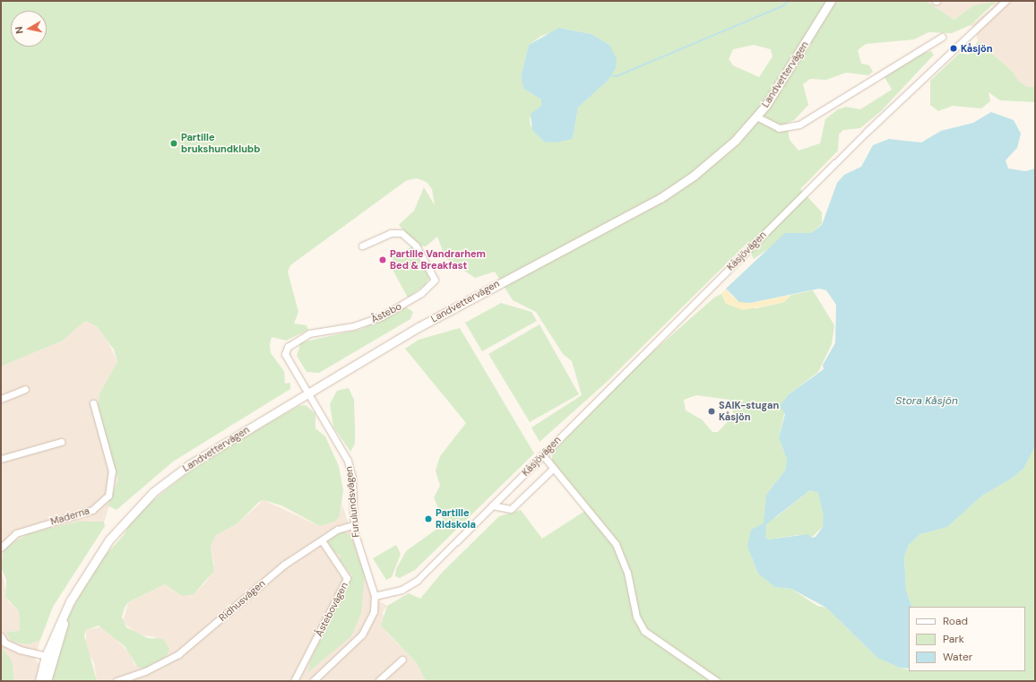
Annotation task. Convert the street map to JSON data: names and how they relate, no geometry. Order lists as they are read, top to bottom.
{
  "streets": {
    "street": [
      "Landvettervägen",
      "Kåsjövägen",
      "Åstebo",
      "Furulundsvägen",
      "Maderna",
      "Ridhusvägen",
      "Åstebovägen"
    ]
  },
  "crossings": [
    ["Landvettervägen", "Åstebo"],
    ["Landvettervägen", "Furulundsvägen"],
    ["Kåsjövägen", "Furulundsvägen"],
    ["Åstebo", "Furulundsvägen"],
    ["Furulundsvägen", "Ridhusvägen"],
    ["Ridhusvägen", "Åstebovägen"]
  ],
  "water": ["Stora Kåsjön"],
  "places": [
    "Kåsjön",
    "Partille brukshundklubb",
    "Partille Vandrarhem Bed & Breakfast",
    "SAIK-stugan Kåsjön",
    "Partille Ridskola"
  ],
  "legend": ["Road", "Park", "Water"],
  "north": "left"
}
